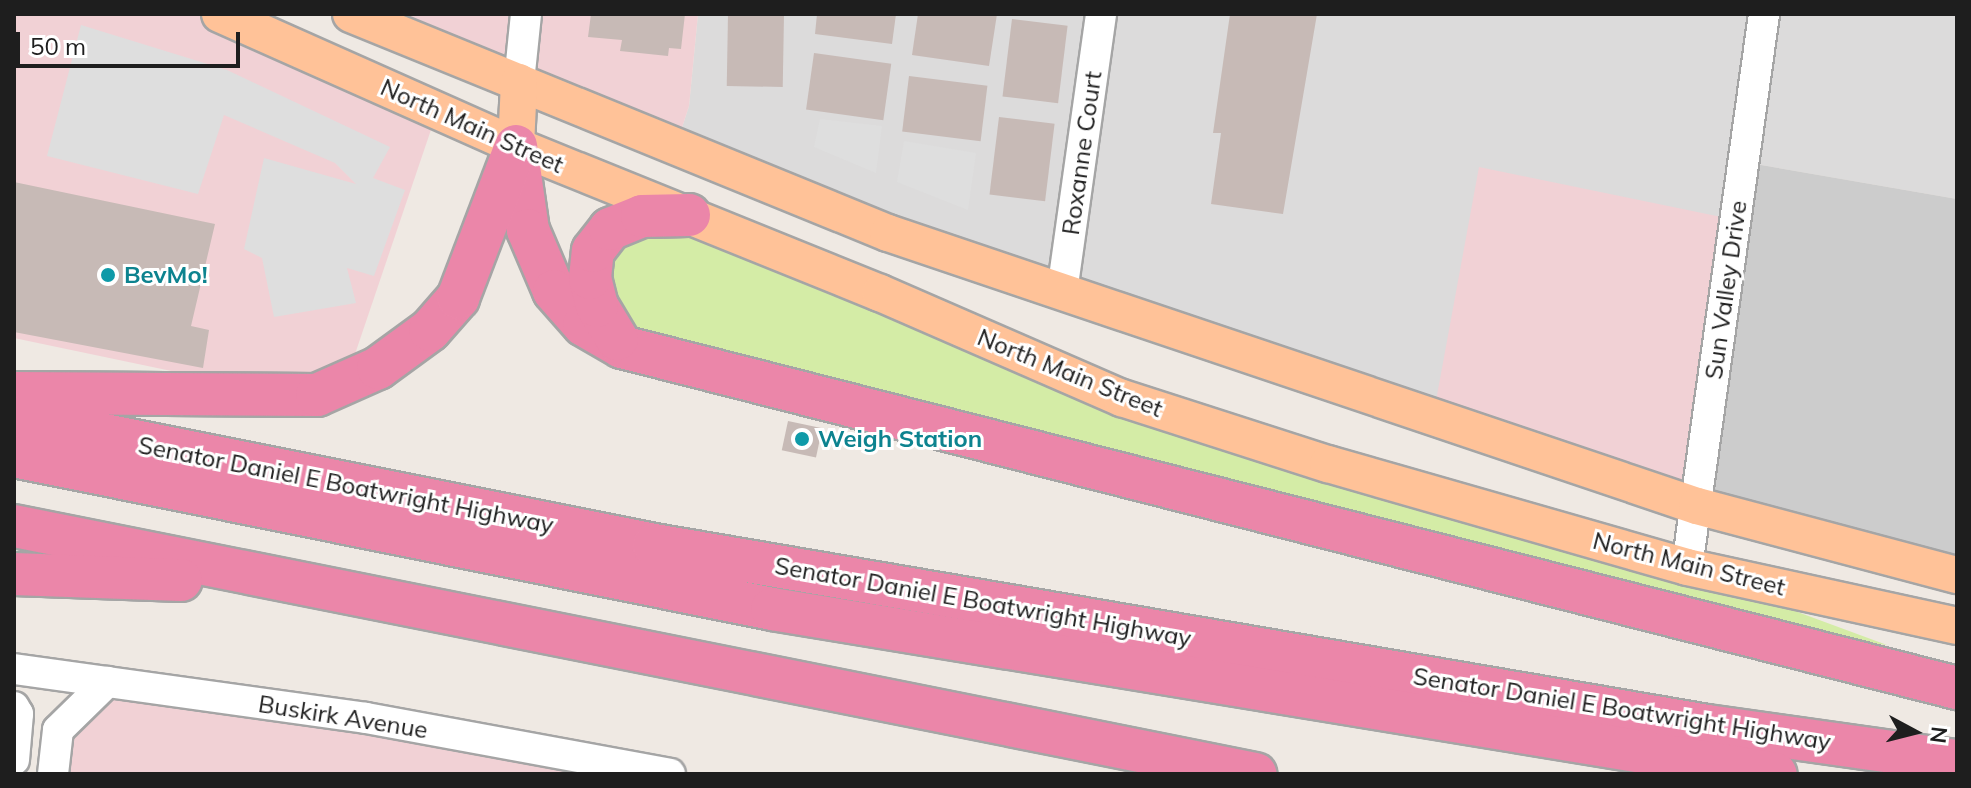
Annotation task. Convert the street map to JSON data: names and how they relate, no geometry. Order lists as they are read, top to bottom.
{
  "streets": {
    "highway": ["Senator Daniel E Boatwright Highway"],
    "main road": ["North Main Street"],
    "street": ["Roxanne Court", "Sun Valley Drive", "Buskirk Avenue"]
  },
  "crossings": [
    ["North Main Street", "Sun Valley Drive"]
  ],
  "places": ["BevMo!", "Weigh Station"],
  "scale_bar": "50 m",
  "north": "right"
}
